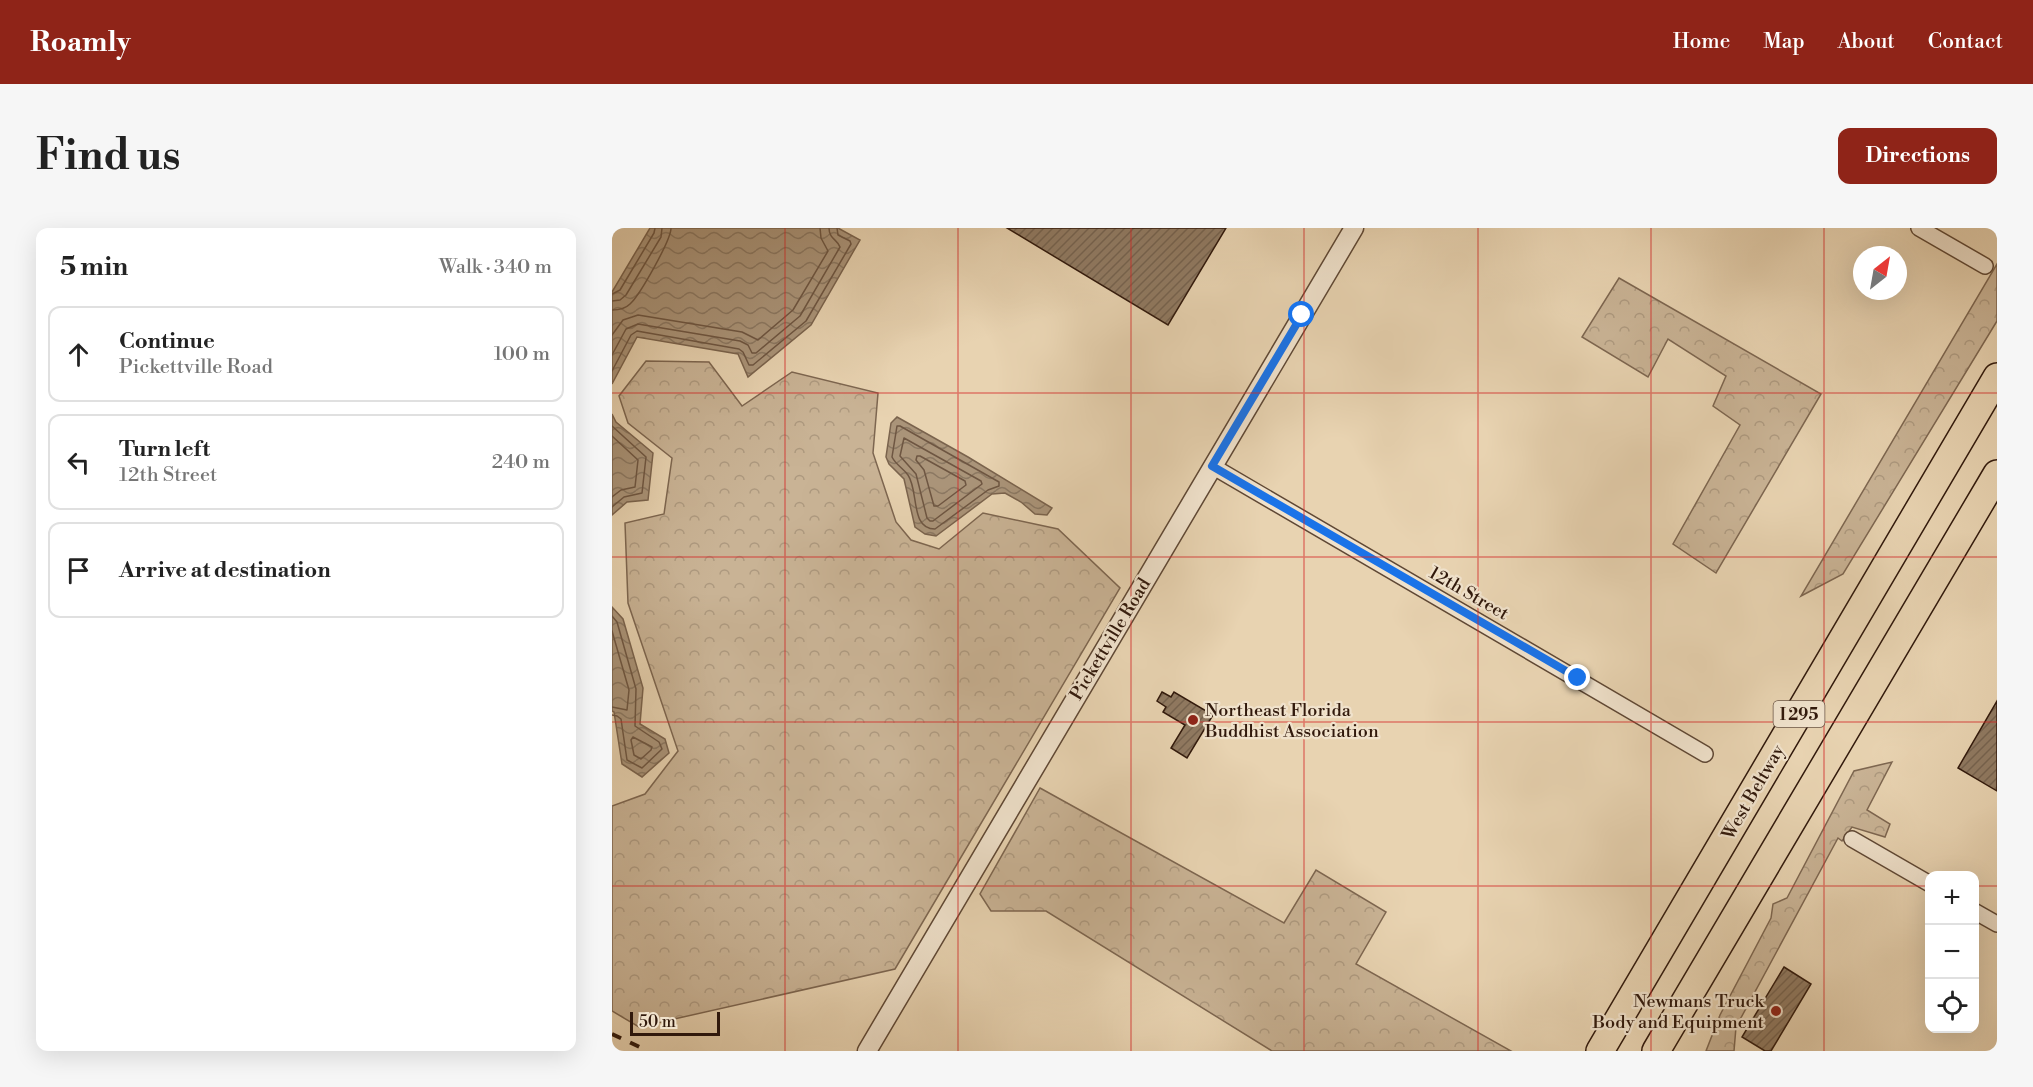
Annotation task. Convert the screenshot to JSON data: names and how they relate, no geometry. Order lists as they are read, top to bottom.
{
  "streets": {
    "highway": ["I 295", "West Beltway"],
    "street": ["12th Street", "Pickettville Road"]
  },
  "crossings": [
    ["12th Street", "Pickettville Road"]
  ],
  "places": ["Northeast Florida Buddhist Association", "Newmans Truck Body and Equipment"],
  "scale_bar": "50 m",
  "north": "top right",
  "page": {
    "header": "Roamly",
    "nav": [
      "Home",
      "Map",
      "About",
      "Contact"
    ],
    "buttons": "Directions",
    "title": "Find us",
    "heading": ["5 min", "Walk · 340 m"],
    "list": [
      ["Continue", "Pickettville Road", "100 m"],
      ["Turn left", "12th Street", "240 m"],
      "Arrive at destination"
    ],
    "map_buttons": ["+", "−"],
    "scale": "50 m"
  }
}
